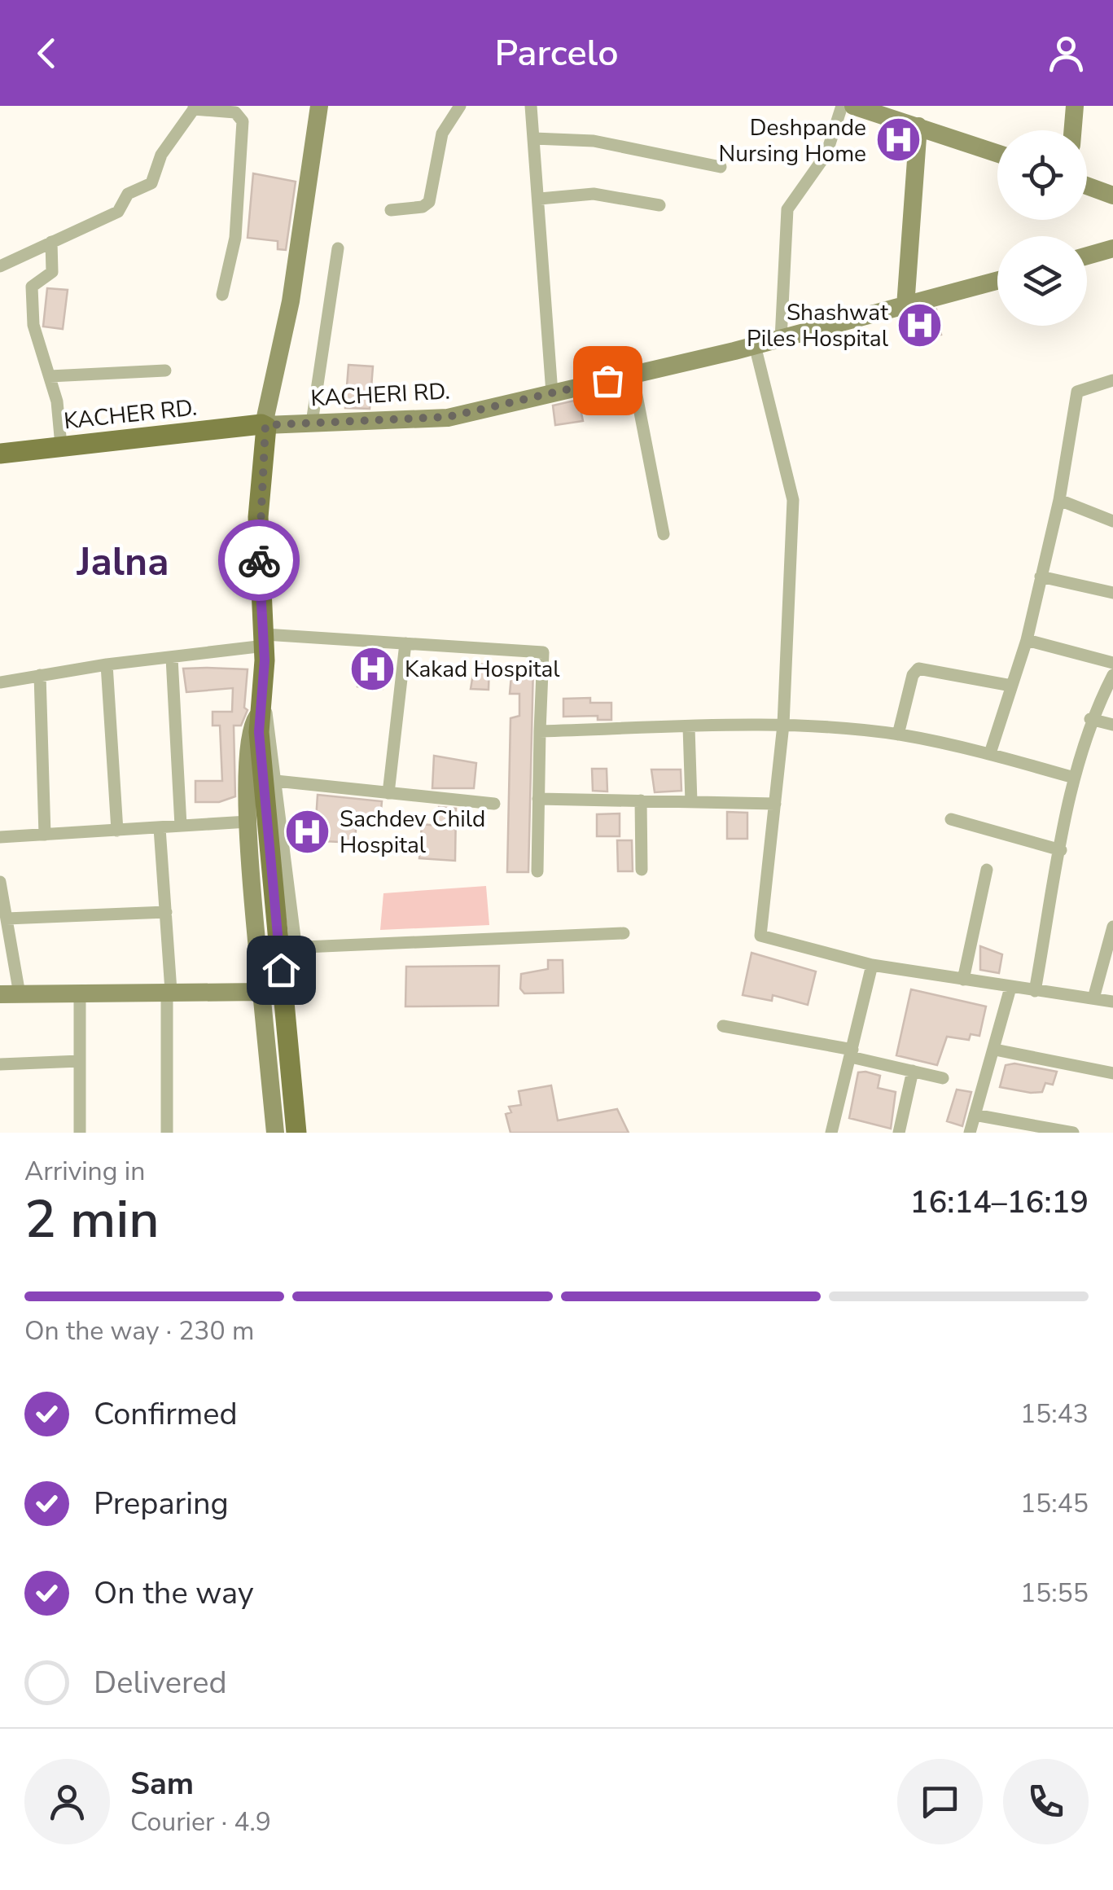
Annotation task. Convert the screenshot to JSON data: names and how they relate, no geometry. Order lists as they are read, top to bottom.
{
  "streets": {
    "main road": ["KACHER RD."],
    "street": ["KACHERI RD."]
  },
  "crossings": [
    ["KACHERI RD.", "KACHER RD."]
  ],
  "districts": ["Jalna"],
  "places": {
    "hospital": [
      "Deshpande Nursing Home",
      "Shashwat Piles Hospital",
      "Kakad Hospital",
      "Sachdev Child Hospital"
    ]
  },
  "page": {
    "header": "Parcelo",
    "heading": ["2 min", "Arriving in", "16:14–16:19"],
    "panel": ["Sam", "Courier · 4.9"],
    "bar": "On the way · 230 m",
    "list": [
      ["Confirmed", "15:43"],
      ["Preparing", "15:45"],
      ["On the way", "15:55"],
      "Delivered"
    ]
  }
}
